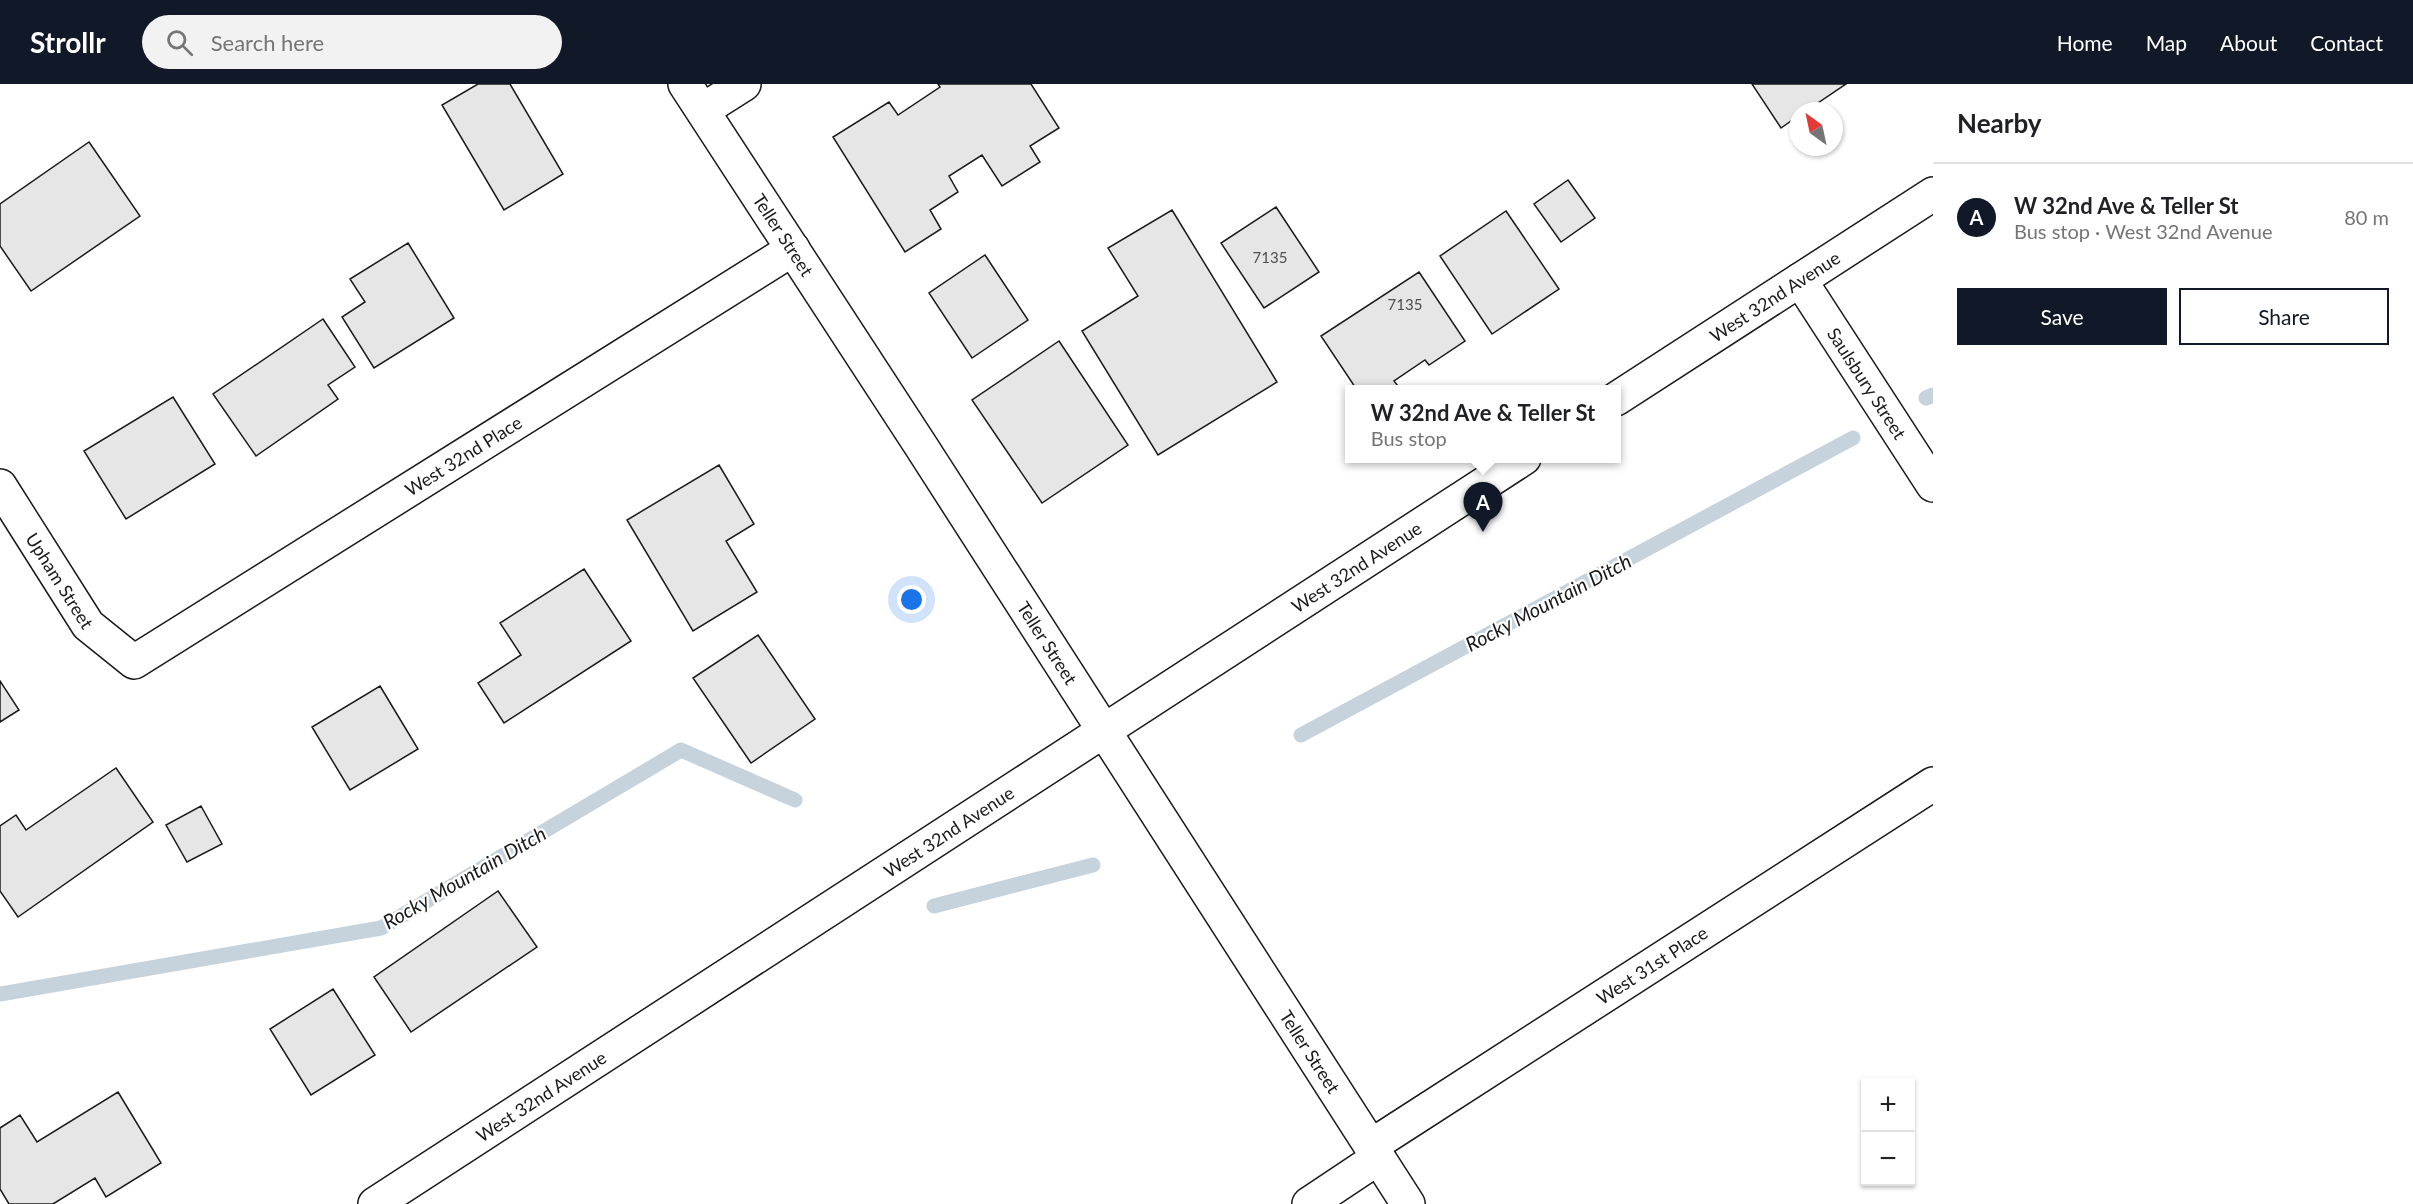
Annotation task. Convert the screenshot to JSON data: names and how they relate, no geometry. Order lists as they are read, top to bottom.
{
  "streets": {
    "street": [
      "Teller Street",
      "West 32nd Avenue",
      "Saulsbury Street",
      "West 32nd Place",
      "Upham Street",
      "West 31st Place"
    ]
  },
  "crossings": [
    ["Teller Street", "West 32nd Avenue"],
    ["Teller Street", "West 32nd Place"],
    ["Teller Street", "West 31st Place"],
    ["West 32nd Avenue", "Saulsbury Street"],
    ["West 32nd Place", "Upham Street"]
  ],
  "water": ["Rocky Mountain Ditch"],
  "house_numbers": ["7135", "7135"],
  "north": "top left",
  "page": {
    "header": "Strollr",
    "search": "Search here",
    "nav": [
      "Home",
      "Map",
      "About",
      "Contact"
    ],
    "heading": "Nearby",
    "list": [
      {
        "mark": "A",
        "name": "W 32nd Ave & Teller St",
        "note": "Bus stop · West 32nd Avenue",
        "value": "80 m"
      }
    ],
    "buttons": ["Save", "Share"],
    "popup": ["W 32nd Ave & Teller St", "Bus stop"],
    "pins": "A",
    "map_buttons": ["+", "−"]
  }
}
